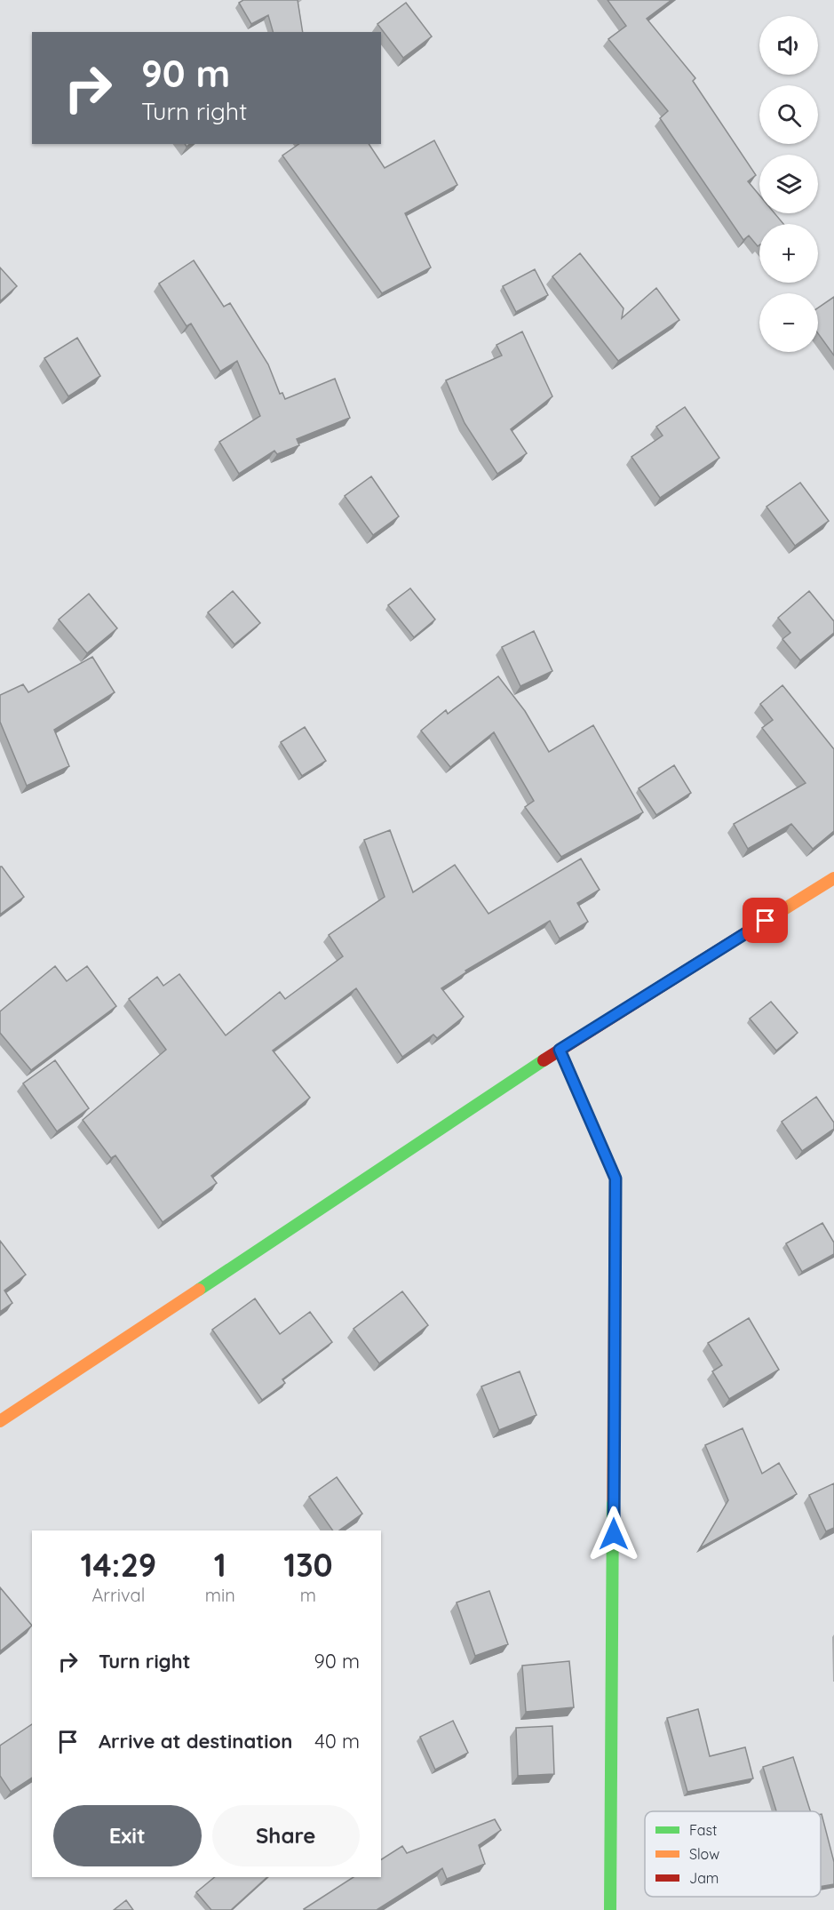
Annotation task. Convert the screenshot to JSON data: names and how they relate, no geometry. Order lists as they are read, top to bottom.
{
  "legend": ["Fast", "Slow", "Jam"],
  "page": {
    "map_buttons": ["+", "−"],
    "turn": ["90 m", "Turn right"],
    "eta": [
      "14:29",
      "Arrival",
      "1",
      "min",
      "130",
      "m"
    ],
    "list": [
      {
        "name": "Turn right",
        "value": "90 m"
      },
      {
        "name": "Arrive at destination",
        "value": "40 m"
      }
    ],
    "buttons": ["Exit", "Share"]
  }
}
